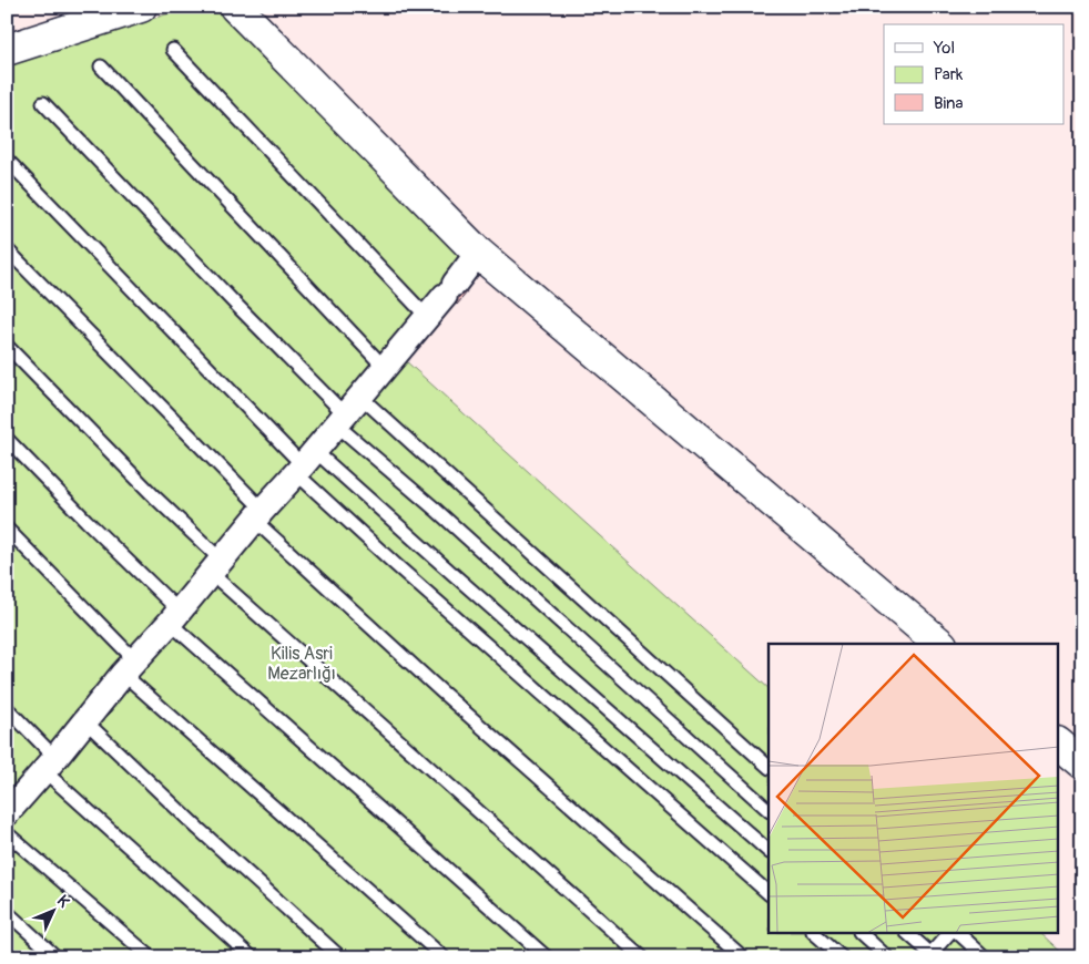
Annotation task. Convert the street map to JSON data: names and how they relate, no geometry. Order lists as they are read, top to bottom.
{
  "parks": ["Kilis Asri Mezarlığı"],
  "legend": ["Yol", "Park", "Bina"],
  "north": "top right"
}
